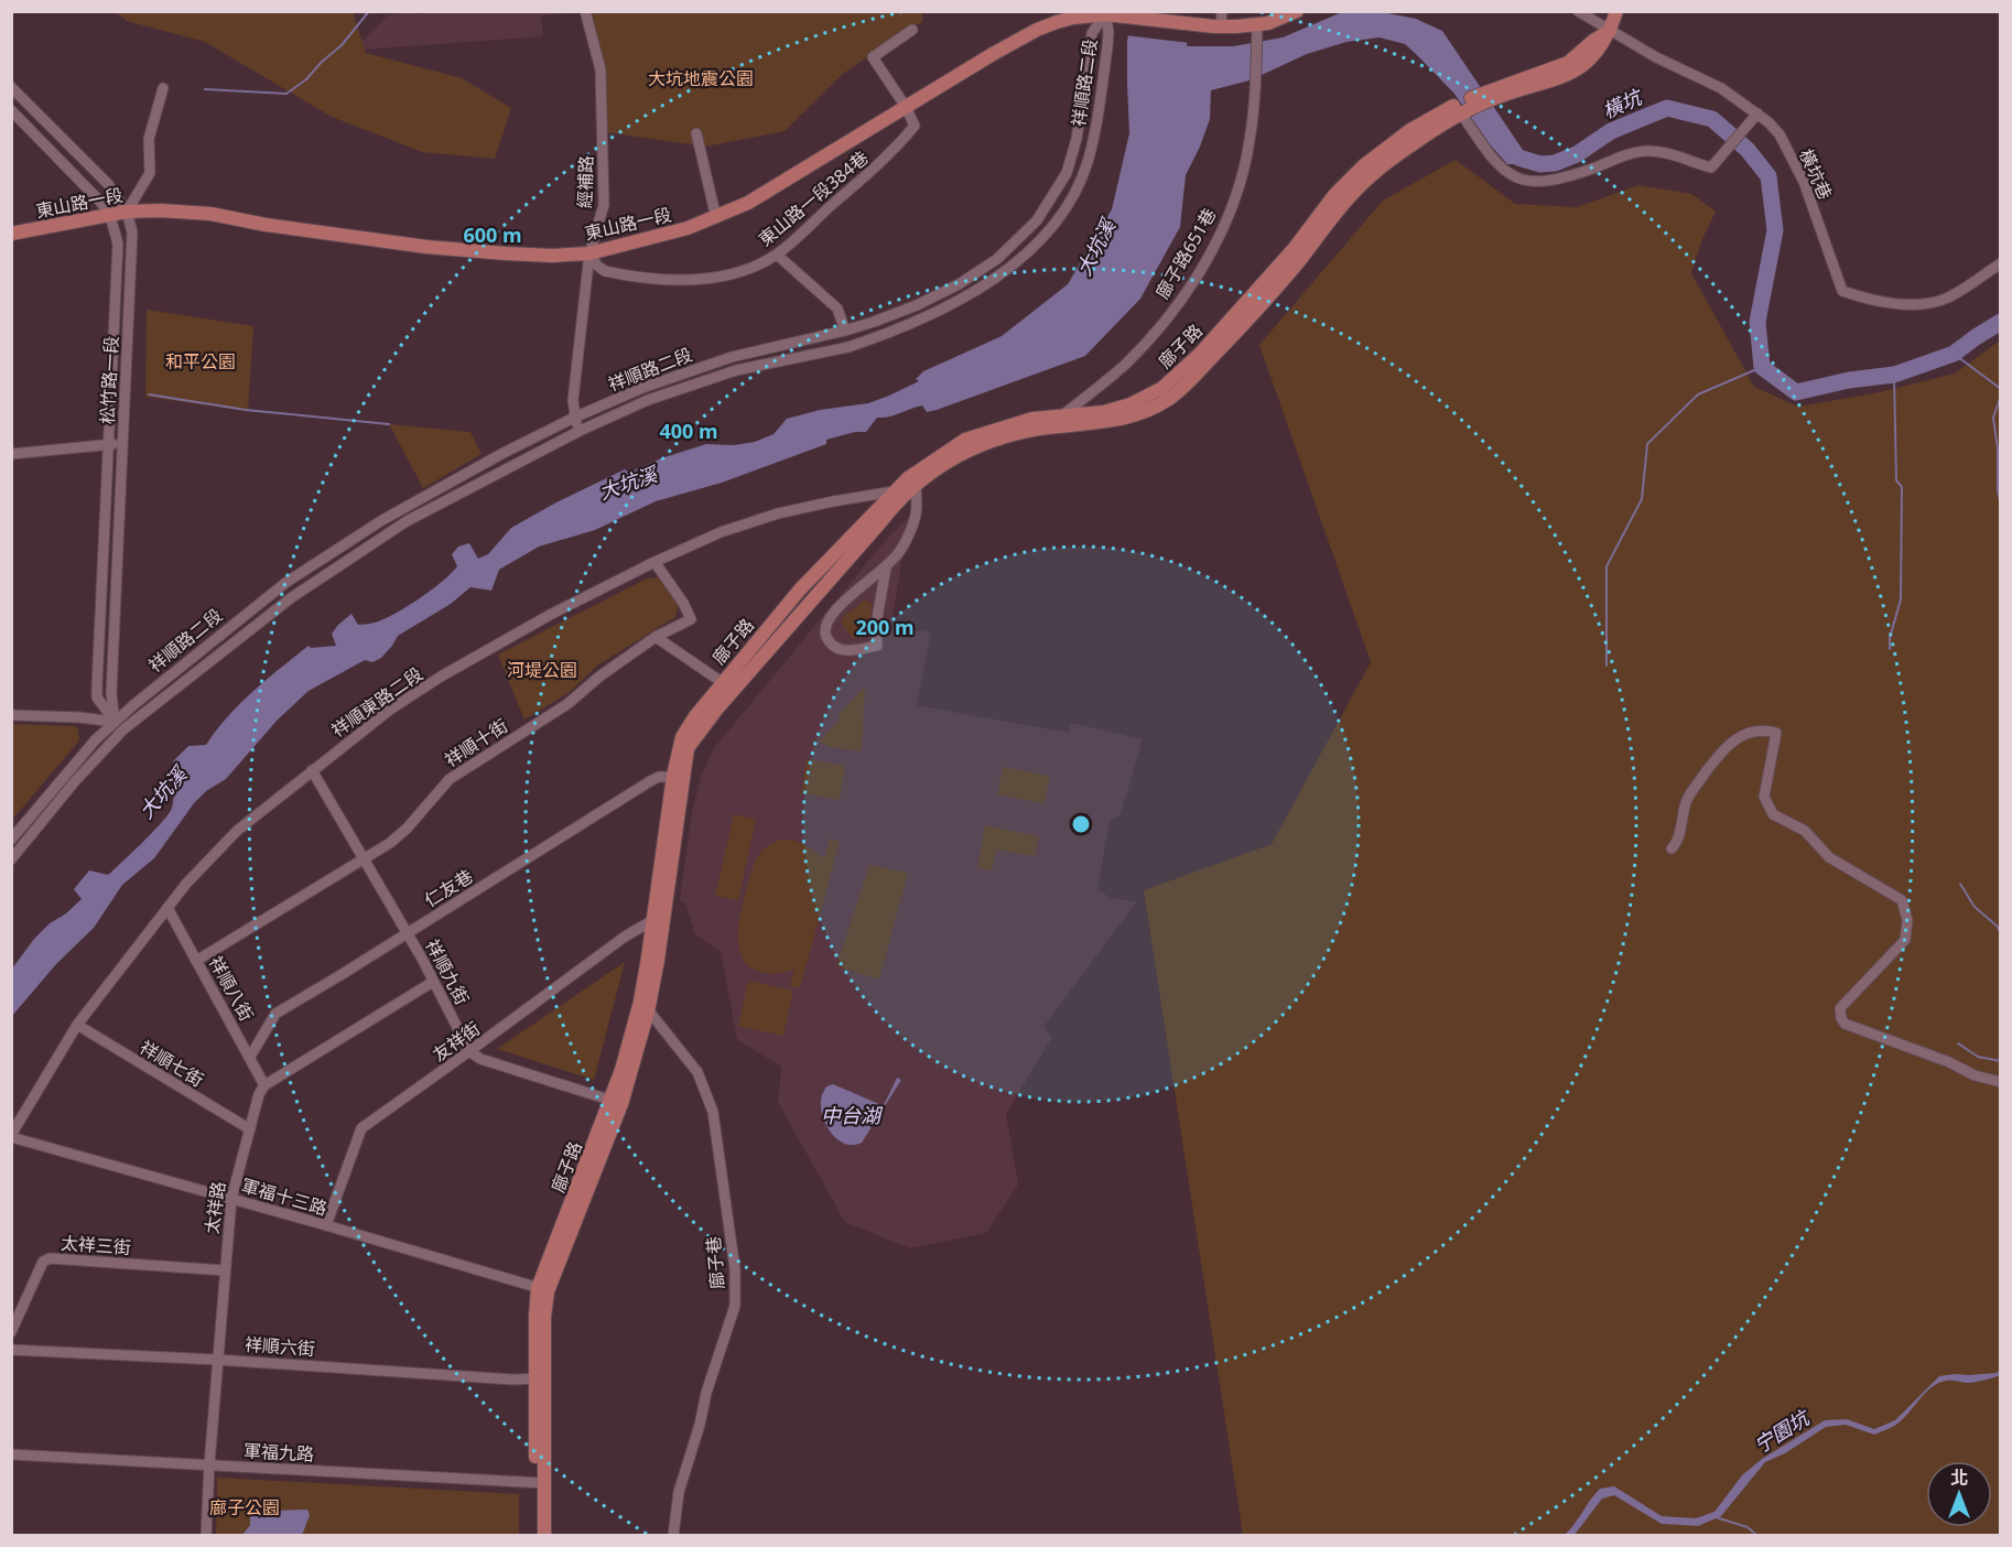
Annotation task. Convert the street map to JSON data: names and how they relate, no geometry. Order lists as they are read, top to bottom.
{
  "streets": {
    "main road": ["東山路一段", "廍子路"],
    "street": [
      "祥順路二段",
      "橫坑巷",
      "經補路",
      "東山路一段384巷",
      "廍子路651巷",
      "松竹路一段",
      "祥順東路二段",
      "祥順十街",
      "仁友巷",
      "祥順九街",
      "祥順八街",
      "友祥街",
      "祥順七街",
      "軍福十三路",
      "太祥路",
      "太祥三街",
      "廍子巷",
      "祥順六街",
      "軍福九路"
    ]
  },
  "crossings": [
    ["祥順路二段", "經補路"],
    ["祥順路二段", "東山路一段"],
    ["祥順路二段", "松竹路一段"],
    ["經補路", "東山路一段384巷"],
    ["經補路", "東山路一段"],
    ["東山路一段384巷", "東山路一段"],
    ["東山路一段", "廍子路651巷"],
    ["東山路一段", "松竹路一段"],
    ["廍子路651巷", "廍子路"],
    ["廍子路", "祥順東路二段"],
    ["廍子路", "仁友巷"],
    ["廍子路", "友祥街"],
    ["廍子路", "軍福十三路"],
    ["廍子路", "廍子巷"],
    ["廍子路", "祥順六街"],
    ["廍子路", "軍福九路"],
    ["祥順東路二段", "祥順十街"],
    ["祥順東路二段", "祥順九街"],
    ["祥順東路二段", "祥順八街"],
    ["祥順東路二段", "祥順七街"],
    ["祥順東路二段", "軍福十三路"],
    ["祥順十街", "祥順九街"],
    ["祥順十街", "祥順八街"],
    ["仁友巷", "祥順九街"],
    ["仁友巷", "祥順八街"],
    ["祥順九街", "友祥街"],
    ["祥順八街", "太祥路"],
    ["友祥街", "軍福十三路"],
    ["祥順七街", "太祥路"],
    ["軍福十三路", "太祥路"],
    ["太祥路", "太祥三街"],
    ["太祥路", "祥順六街"],
    ["太祥路", "軍福九路"]
  ],
  "water": [
    "橫坑",
    "大坑溪",
    "中台湖",
    "宁園坑"
  ],
  "parks": [
    "大坑地震公園",
    "和平公園",
    "河堤公園",
    "廍子公園"
  ],
  "north": "top",
  "rings": ["600 m", "400 m", "200 m"]
}
